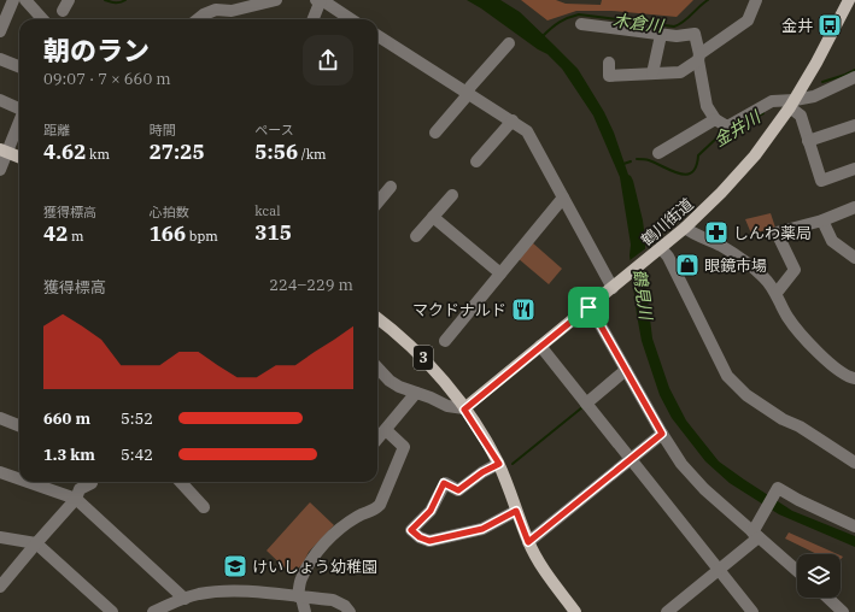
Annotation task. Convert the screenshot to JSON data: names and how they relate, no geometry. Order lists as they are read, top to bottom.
{
  "streets": {
    "main road": ["鶴川街道", "3"]
  },
  "crossings": [
    ["鶴川街道", "3"]
  ],
  "water": ["木倉川", "金井川", "鶴見川"],
  "places": {
    "bus stop": ["金井"],
    "pharmacy": ["しんわ薬局"],
    "shop": ["眼鏡市場"],
    "restaurant": ["マクドナルド"],
    "school or university": ["けいしょう幼稚園"]
  },
  "page": {
    "heading": ["朝のラン", "09:07 · 7 × 660 m"],
    "stats": [
      ["距離", "4.62 km"],
      ["時間", "27:25"],
      ["ペース", "5:56 /km"],
      ["獲得標高", "42 m"],
      ["心拍数", "166 bpm"],
      ["kcal", "315"]
    ],
    "chart": ["獲得標高", "224–229 m"],
    "list": [
      {
        "name": "660 m",
        "note": "5:52"
      },
      {
        "name": "1.3 km",
        "note": "5:42"
      }
    ]
  }
}
